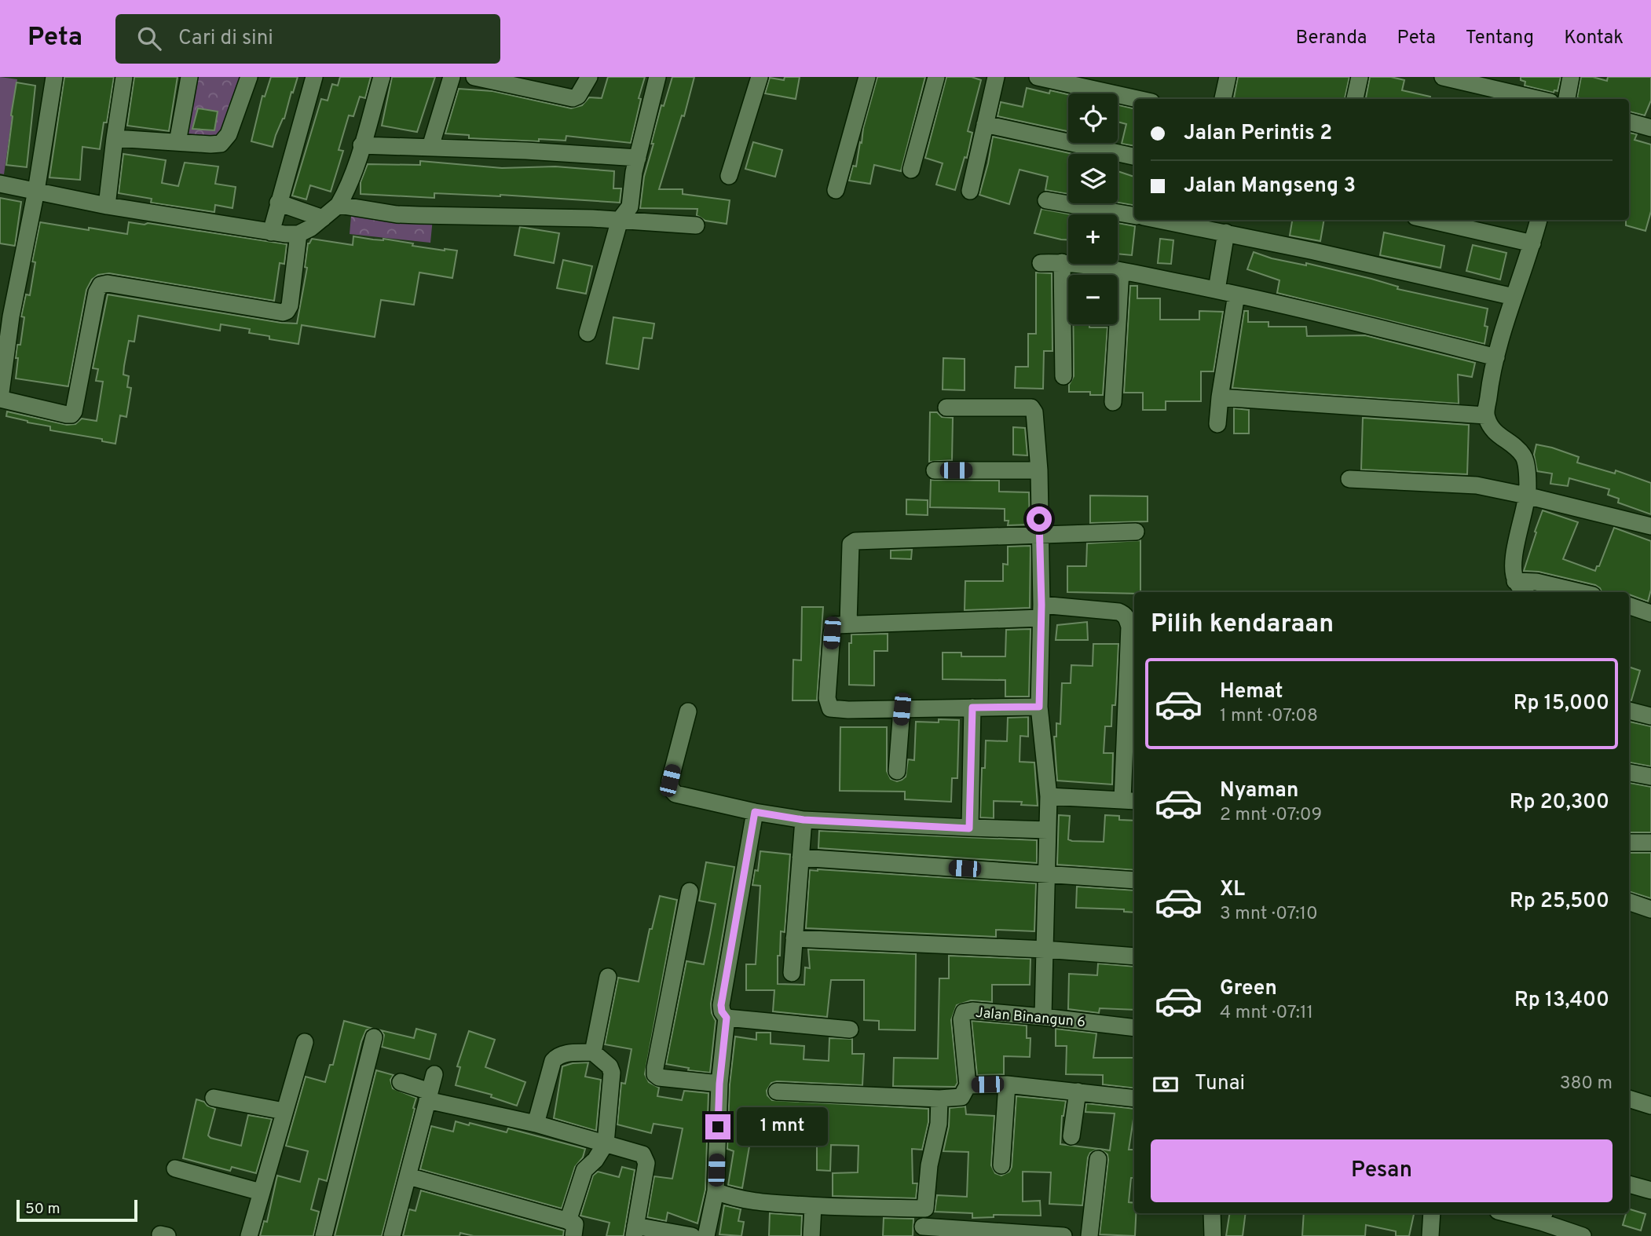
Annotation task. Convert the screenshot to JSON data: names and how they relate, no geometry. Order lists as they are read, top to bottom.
{
  "streets": {
    "street": ["Jalan Binangun 6"]
  },
  "scale_bar": "50 m",
  "page": {
    "header": "Peta",
    "search": "Cari di sini",
    "nav": [
      "Beranda",
      "Peta",
      "Tentang",
      "Kontak"
    ],
    "map_buttons": ["+", "−"],
    "banner": ["Jalan Perintis 2", "Jalan Mangseng 3"],
    "heading": "Pilih kendaraan",
    "list": [
      {
        "name": "Hemat",
        "note": "1 mnt · 07:08",
        "value": "Rp 15,000"
      },
      {
        "name": "Nyaman",
        "note": "2 mnt · 07:09",
        "value": "Rp 20,300"
      },
      {
        "name": "XL",
        "note": "3 mnt · 07:10",
        "value": "Rp 25,500"
      },
      {
        "name": "Green",
        "note": "4 mnt · 07:11",
        "value": "Rp 13,400"
      }
    ],
    "pay": ["Tunai", "380 m"],
    "bubble": "1 mnt",
    "buttons": "Pesan",
    "scale": "50 m"
  }
}
